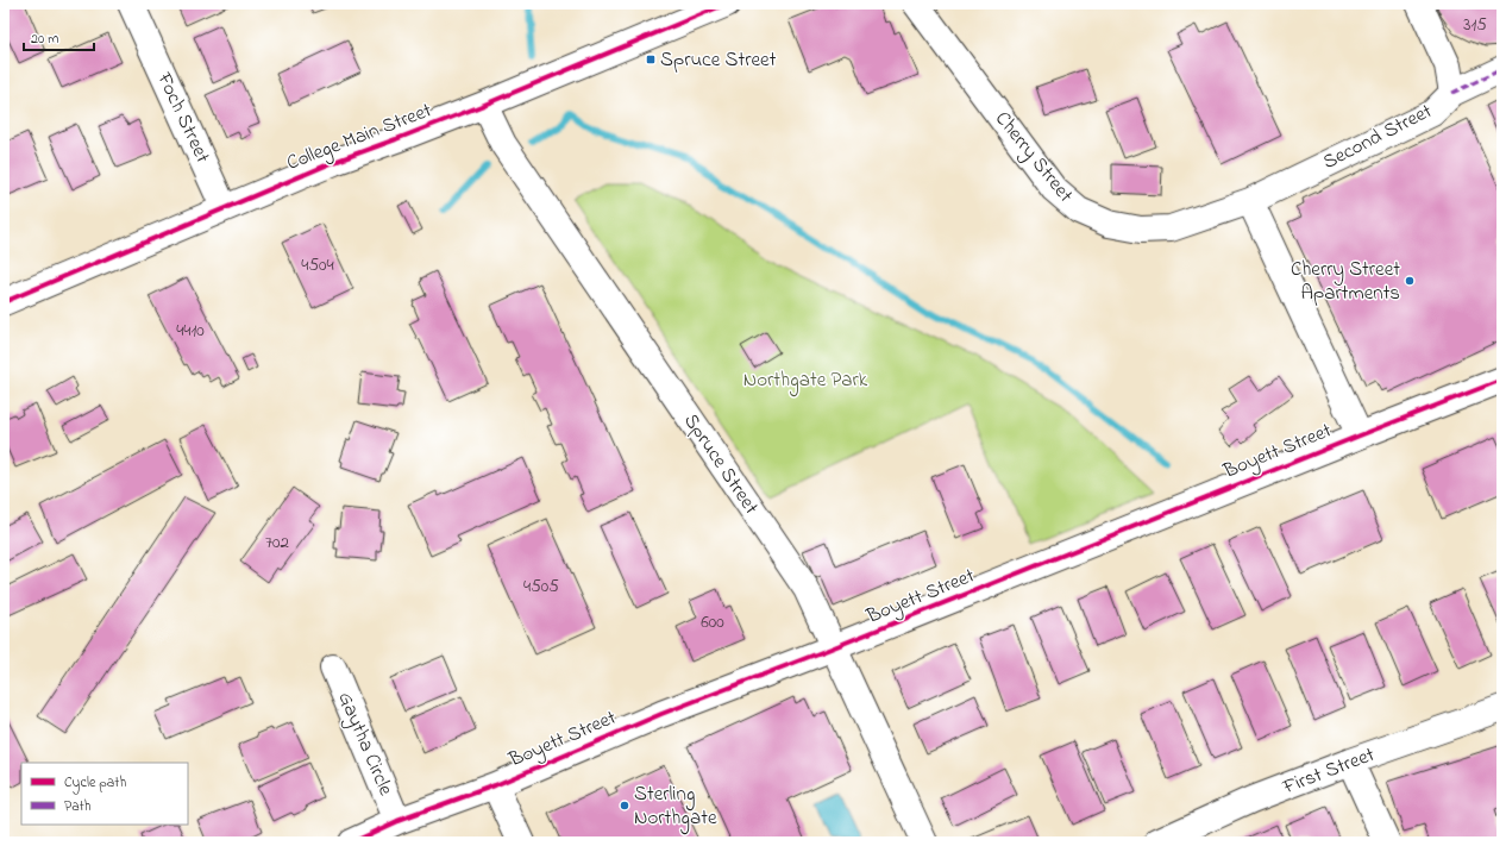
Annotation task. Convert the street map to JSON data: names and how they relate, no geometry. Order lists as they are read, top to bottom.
{
  "streets": {
    "street": [
      "Foch Street",
      "College Main Street",
      "Second Street",
      "Cherry Street",
      "Boyett Street",
      "Spruce Street",
      "Gaytha Circle",
      "First Street"
    ]
  },
  "crossings": [
    ["Foch Street", "College Main Street"],
    ["College Main Street", "Spruce Street"],
    ["Second Street", "Cherry Street"],
    ["Boyett Street", "Spruce Street"],
    ["Boyett Street", "Gaytha Circle"]
  ],
  "parks": ["Northgate Park"],
  "places": {
    "transit": ["Spruce Street"],
    "other": ["Cherry Street Apartments", "Sterling Northgate"]
  },
  "house_numbers": [
    "315",
    "4504",
    "4410",
    "702",
    "4505",
    "600"
  ],
  "legend": ["Cycle path", "Path"],
  "scale_bar": "20 m"
}
